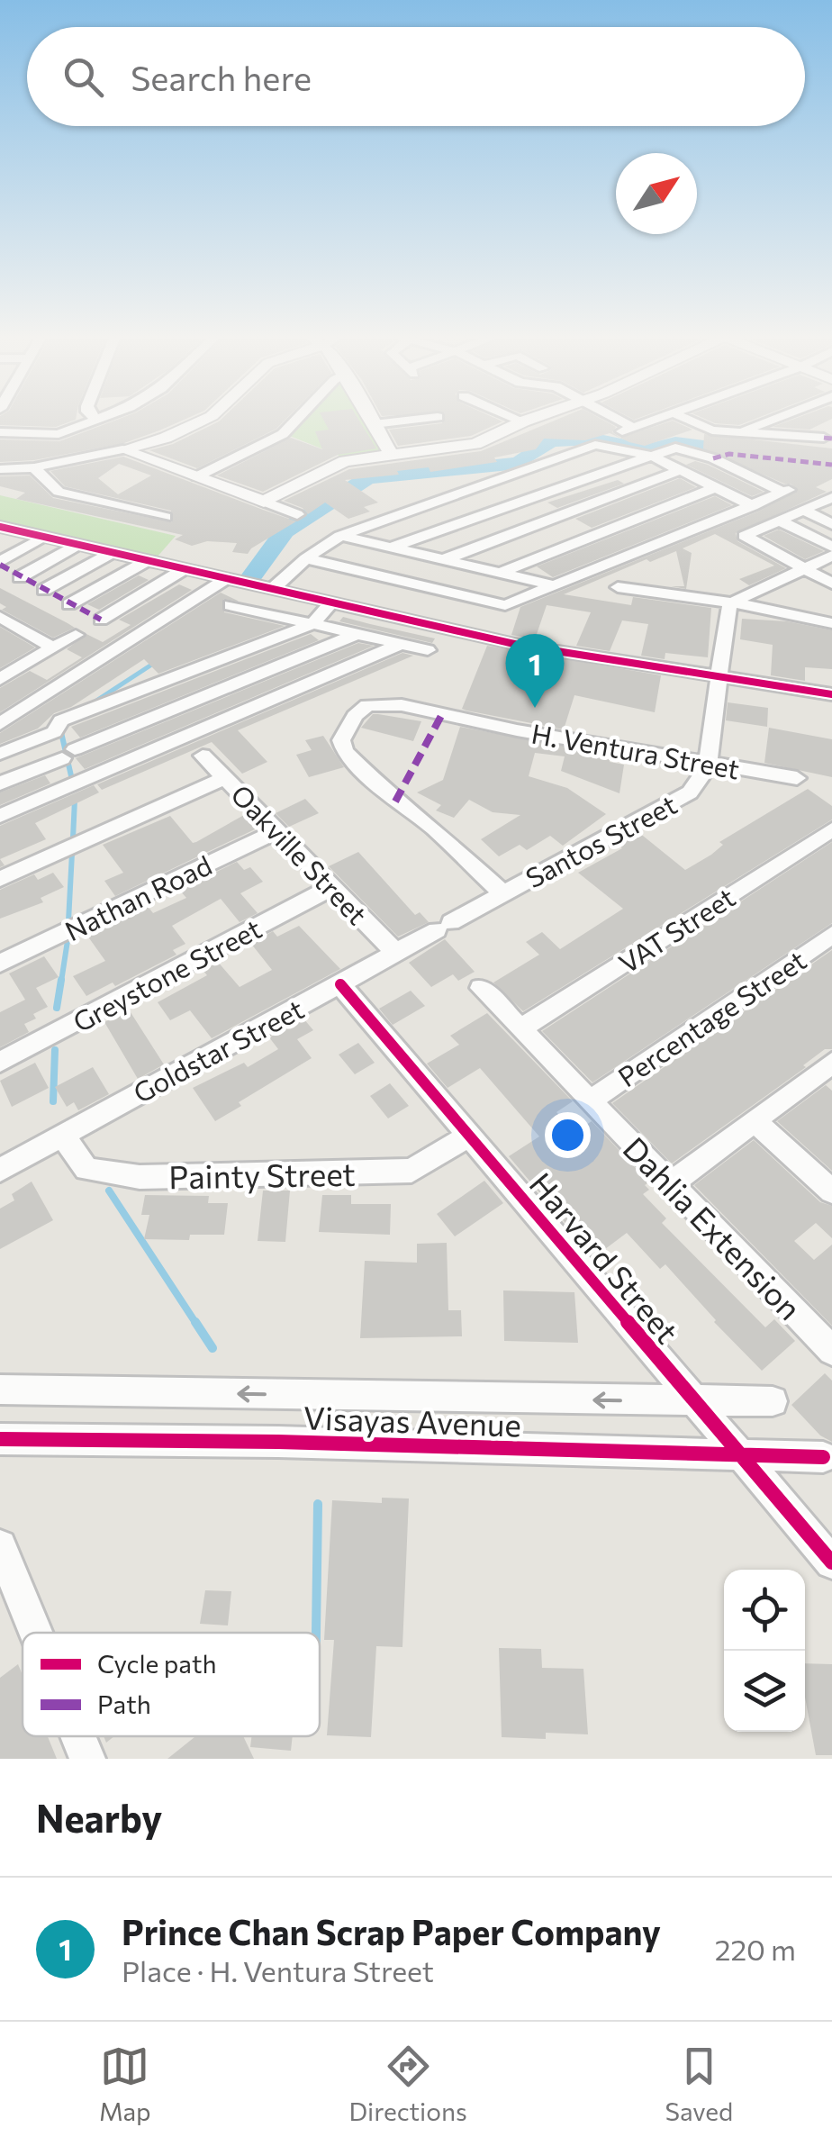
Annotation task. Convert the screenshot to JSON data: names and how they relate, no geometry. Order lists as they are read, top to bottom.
{
  "streets": {
    "street": [
      "H. Ventura Street",
      "Santos Street",
      "Oakville Street",
      "Nathan Road",
      "VAT Street",
      "Greystone Street",
      "Percentage Street",
      "Goldstar Street",
      "Painty Street",
      "Dahlia Extension",
      "Harvard Street",
      "Visayas Avenue"
    ]
  },
  "crossings": [
    ["H. Ventura Street", "Santos Street"],
    ["Santos Street", "Goldstar Street"],
    ["Oakville Street", "Nathan Road"],
    ["Oakville Street", "Greystone Street"],
    ["Oakville Street", "Goldstar Street"],
    ["VAT Street", "Dahlia Extension"],
    ["Percentage Street", "Dahlia Extension"],
    ["Goldstar Street", "Painty Street"],
    ["Goldstar Street", "Harvard Street"],
    ["Painty Street", "Harvard Street"],
    ["Harvard Street", "Visayas Avenue"]
  ],
  "legend": ["Cycle path", "Path"],
  "north": "top right",
  "page": {
    "search": "Search here",
    "pins": "1",
    "heading": "Nearby",
    "list": [
      {
        "mark": "1",
        "name": "Prince Chan Scrap Paper Company",
        "note": "Place · H. Ventura Street",
        "value": "220 m"
      }
    ],
    "nav": ["Map", "Directions", "Saved"]
  }
}
